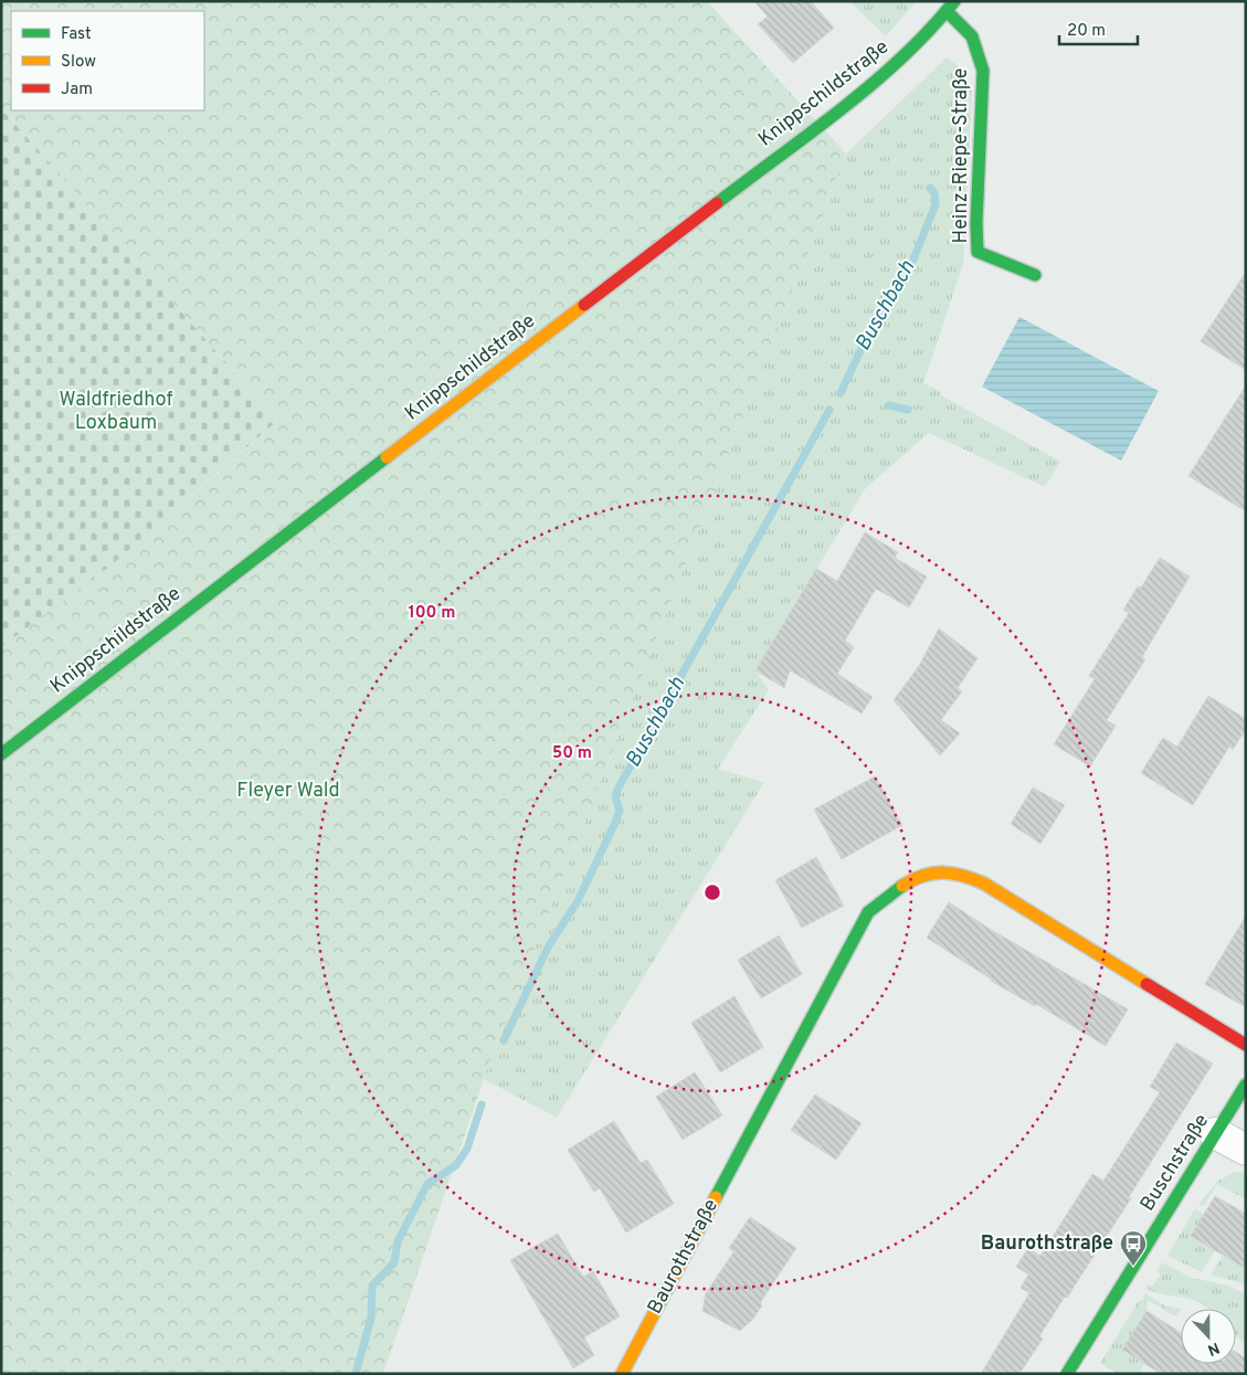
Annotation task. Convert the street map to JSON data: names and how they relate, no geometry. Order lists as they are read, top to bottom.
{
  "streets": {
    "street": [
      "Knippschildstraße",
      "Heinz-Riepe-Straße",
      "Buschstraße",
      "Baurothstraße"
    ]
  },
  "crossings": [
    ["Knippschildstraße", "Heinz-Riepe-Straße"]
  ],
  "water": ["Buschbach"],
  "parks": ["Waldfriedhof Loxbaum", "Fleyer Wald"],
  "places": {
    "bus stop": ["Baurothstraße"]
  },
  "legend": ["Fast", "Slow", "Jam"],
  "scale_bar": "20 m",
  "north": "bottom",
  "rings": ["100 m", "50 m"]
}
